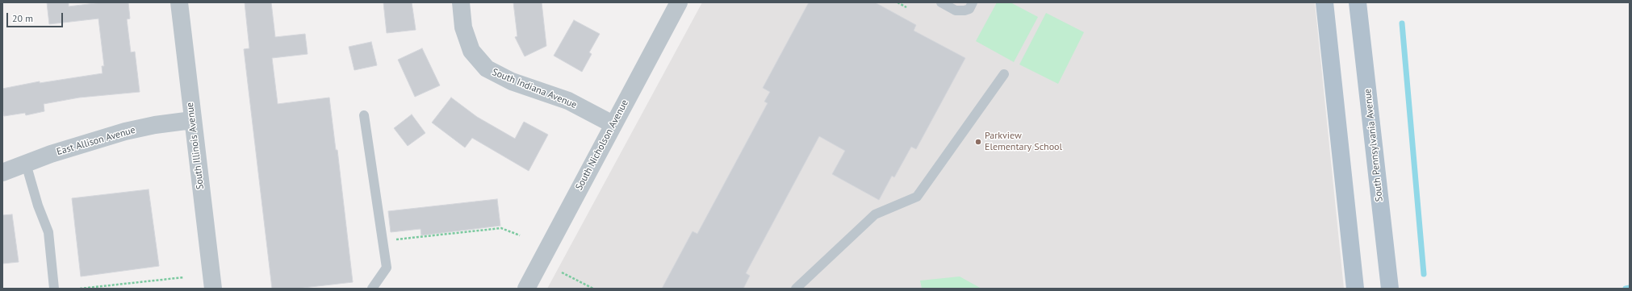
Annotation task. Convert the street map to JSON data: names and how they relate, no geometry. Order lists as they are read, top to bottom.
{
  "streets": {
    "main road": ["South Pennsylvania Avenue"],
    "street": [
      "South Indiana Avenue",
      "East Allison Avenue",
      "South Nicholson Avenue",
      "South Illinois Avenue"
    ]
  },
  "crossings": [
    ["South Indiana Avenue", "South Nicholson Avenue"],
    ["East Allison Avenue", "South Illinois Avenue"]
  ],
  "places": ["Parkview Elementary School"],
  "scale_bar": "20 m"
}
